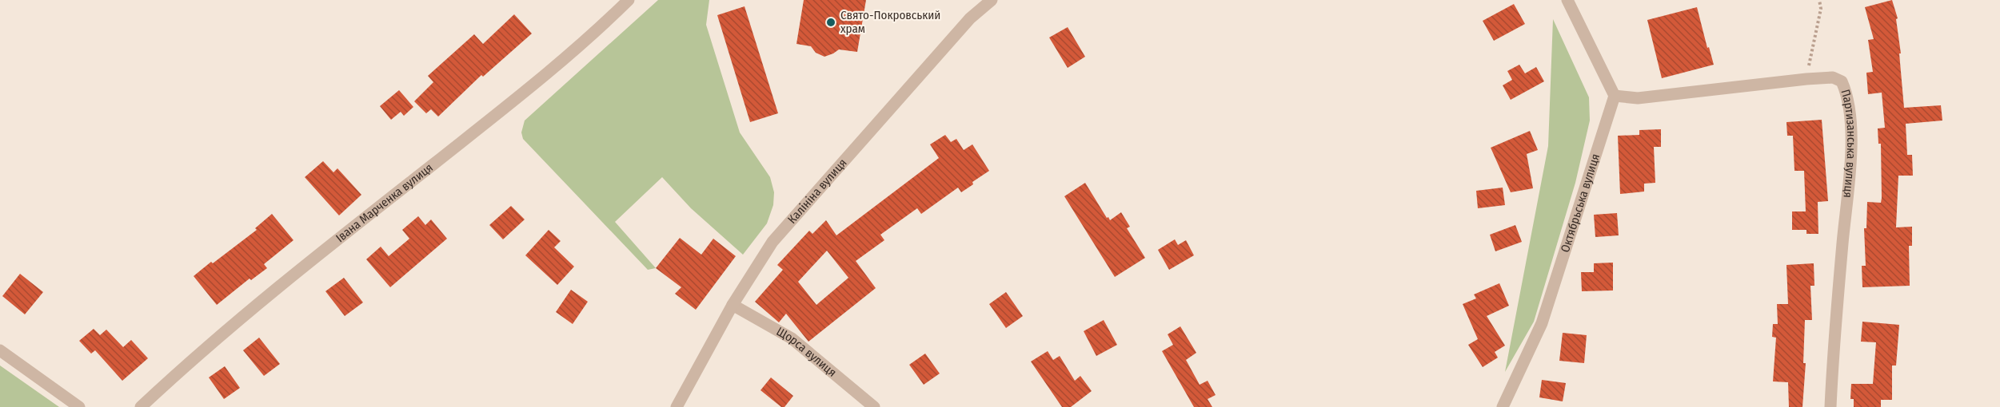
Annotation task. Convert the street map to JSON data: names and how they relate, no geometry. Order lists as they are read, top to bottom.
{
  "streets": {
    "street": [
      "Партизанська вулиця",
      "Калініна вулиця",
      "Івана Марченка вулиця",
      "Октябрьська вулиця",
      "Щорса вулиця"
    ]
  },
  "crossings": [
    ["Партизанська вулиця", "Октябрьська вулиця"],
    ["Калініна вулиця", "Щорса вулиця"]
  ],
  "places": ["Свято-Покровський храм"]
}
